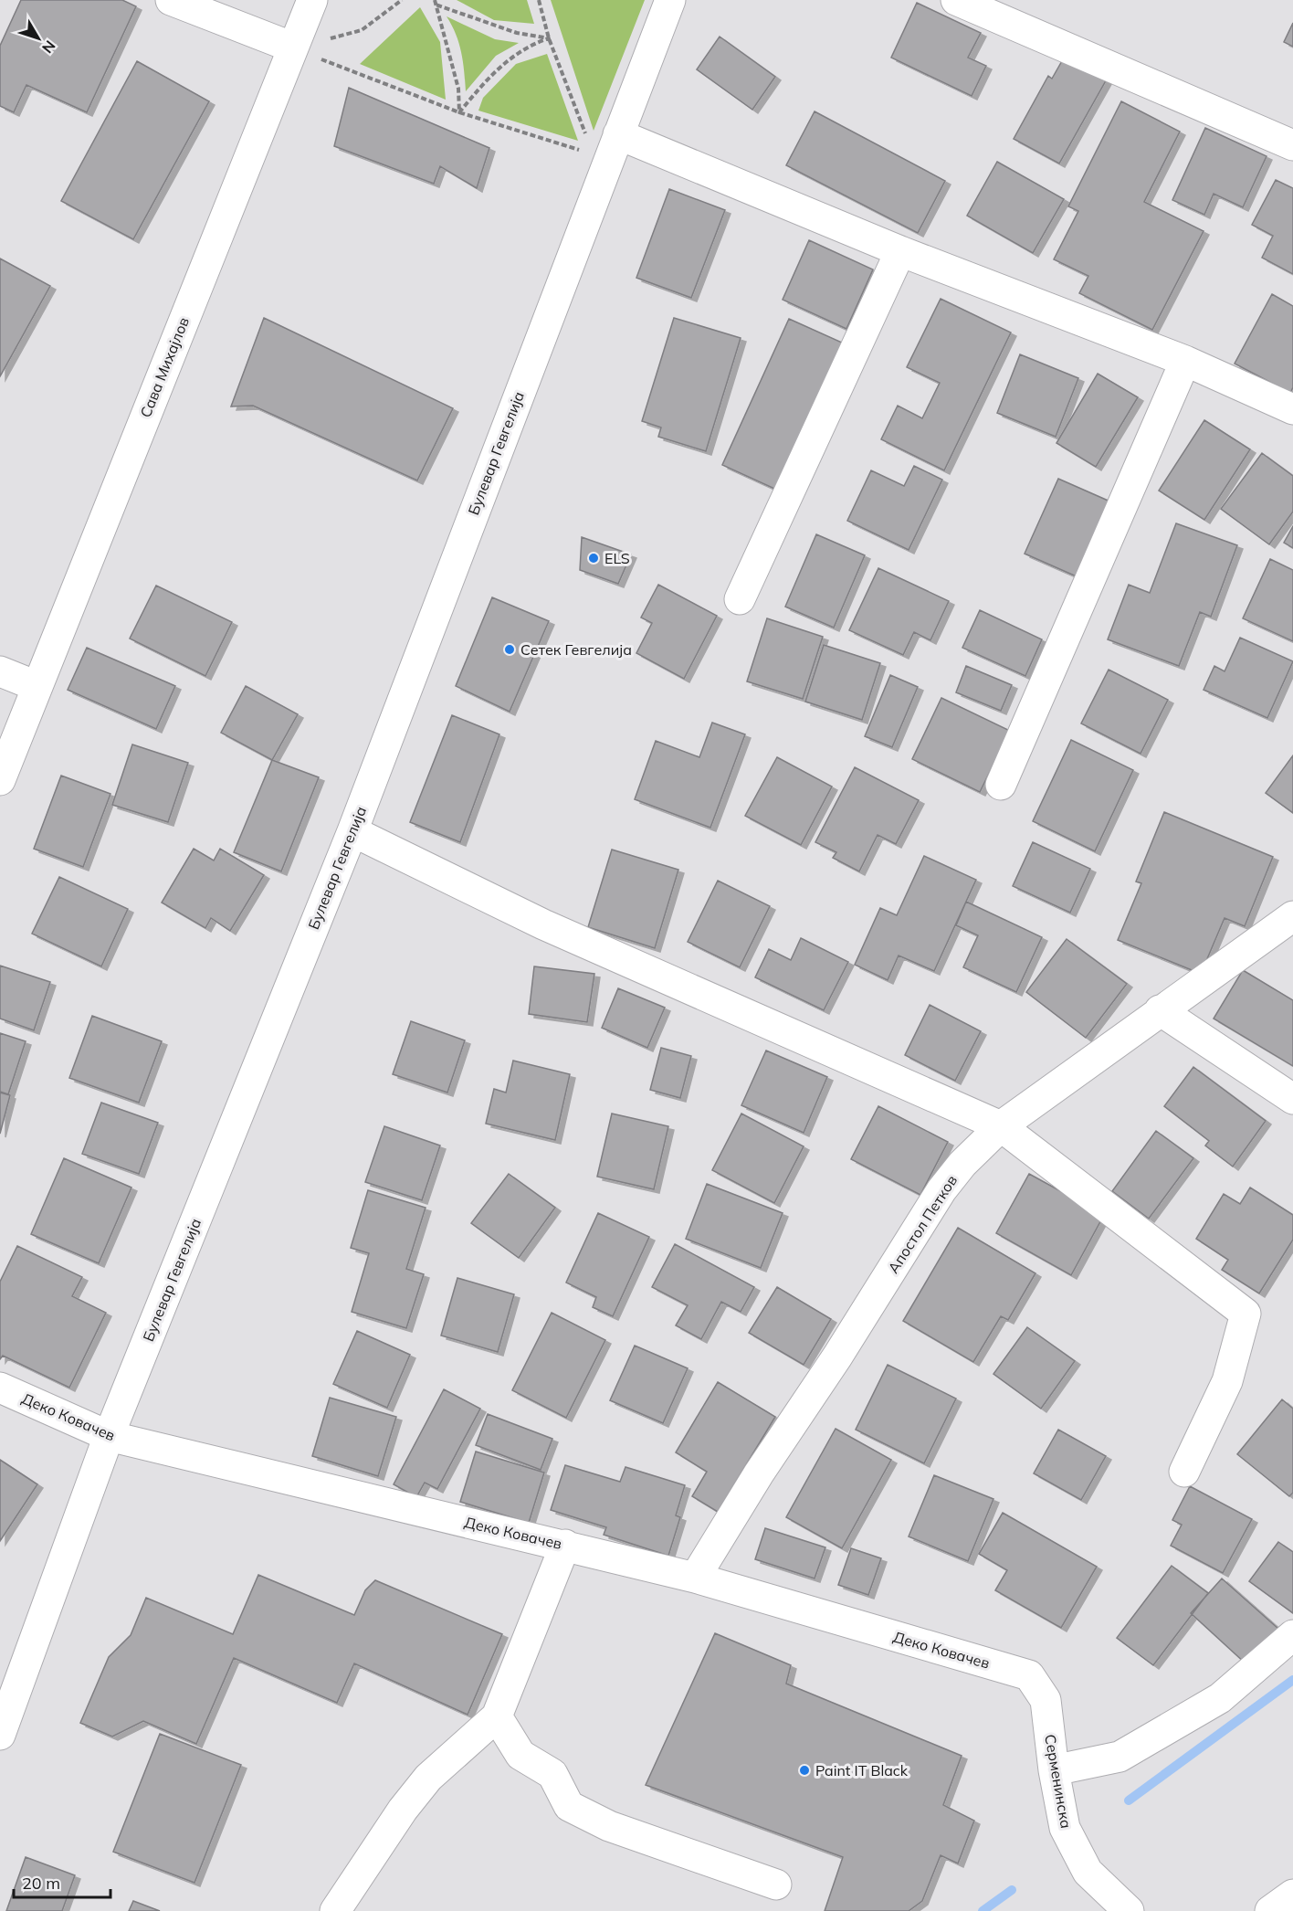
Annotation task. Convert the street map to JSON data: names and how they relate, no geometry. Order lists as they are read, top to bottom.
{
  "streets": {
    "street": [
      "Сава Михајлов",
      "Булевар Гевгелија",
      "Апостол Петков",
      "Деко Ковачев",
      "Серменинска"
    ]
  },
  "crossings": [
    ["Булевар Гевгелија", "Деко Ковачев"],
    ["Апостол Петков", "Деко Ковачев"],
    ["Деко Ковачев", "Серменинска"]
  ],
  "places": ["ELS", "Сетек Гевгелија", "Paint IT Black"],
  "scale_bar": "20 m",
  "north": "bottom right"
}
